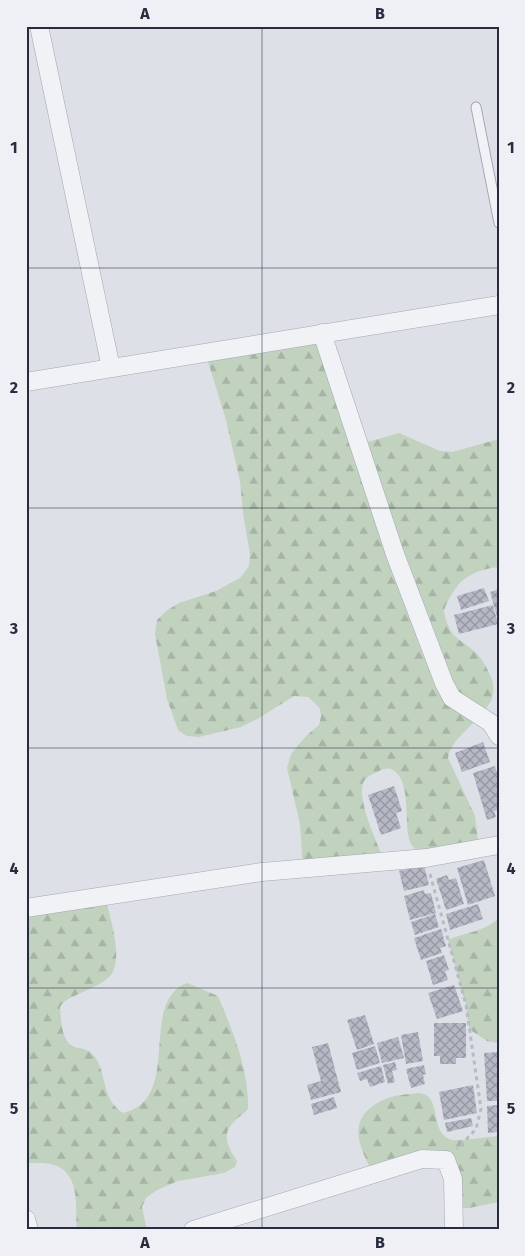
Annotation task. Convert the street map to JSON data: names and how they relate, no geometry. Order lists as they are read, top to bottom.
{
  "grid": {
    "columns": ["A", "B"],
    "rows": [
      "1",
      "2",
      "3",
      "4",
      "5"
    ]
  }
}
